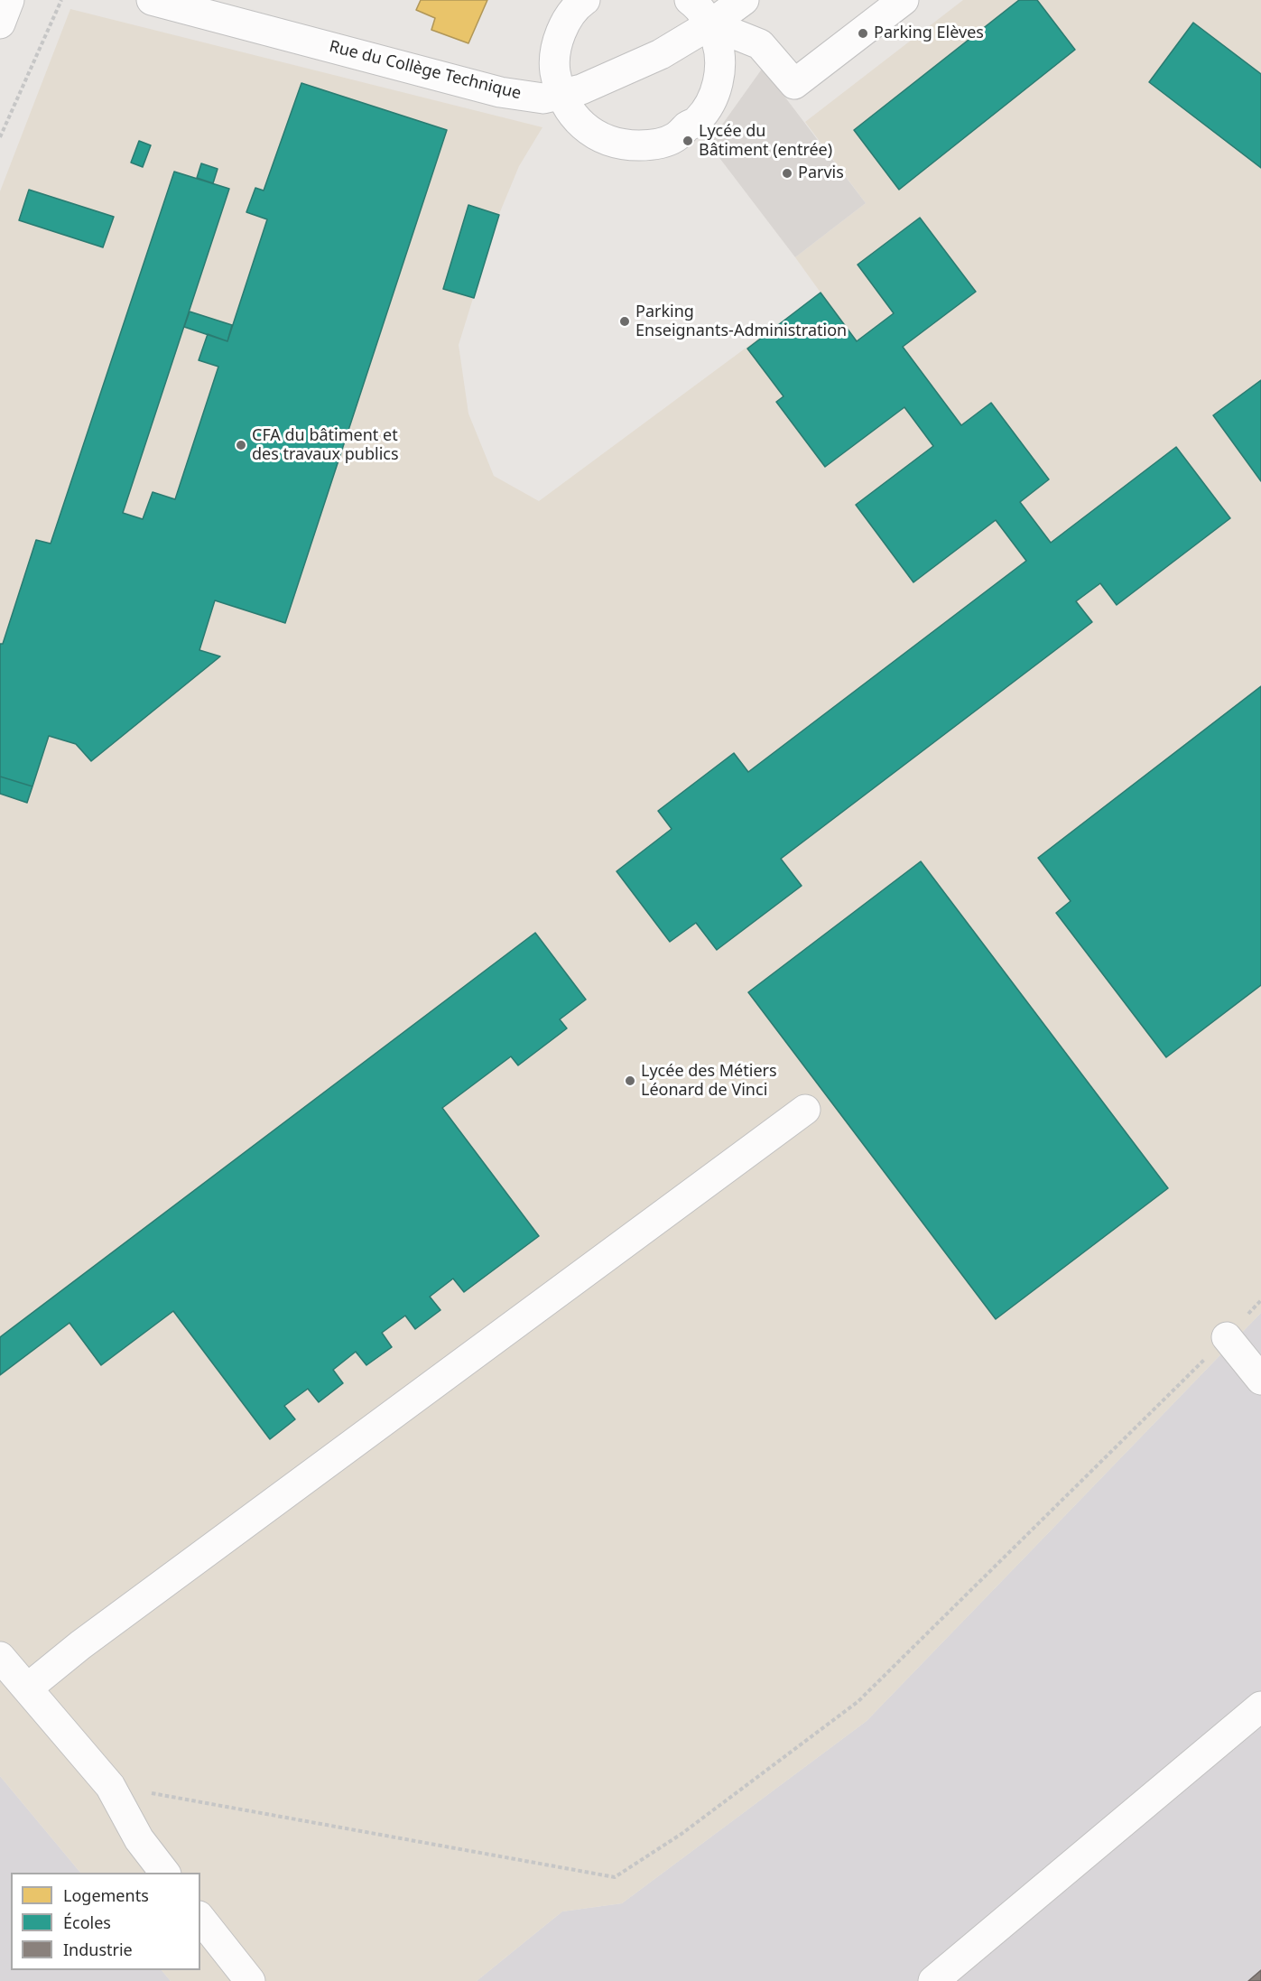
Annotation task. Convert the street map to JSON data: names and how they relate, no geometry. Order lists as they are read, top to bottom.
{
  "streets": {
    "street": ["Rue du Collège Technique"]
  },
  "places": [
    "Parking Elèves",
    "Lycée du Bâtiment (entrée)",
    "Parvis",
    "Parking Enseignants-Administration",
    "CFA du bâtiment et des travaux publics",
    "Lycée des Métiers Léonard de Vinci"
  ],
  "legend": ["Logements", "Écoles", "Industrie"]
}
